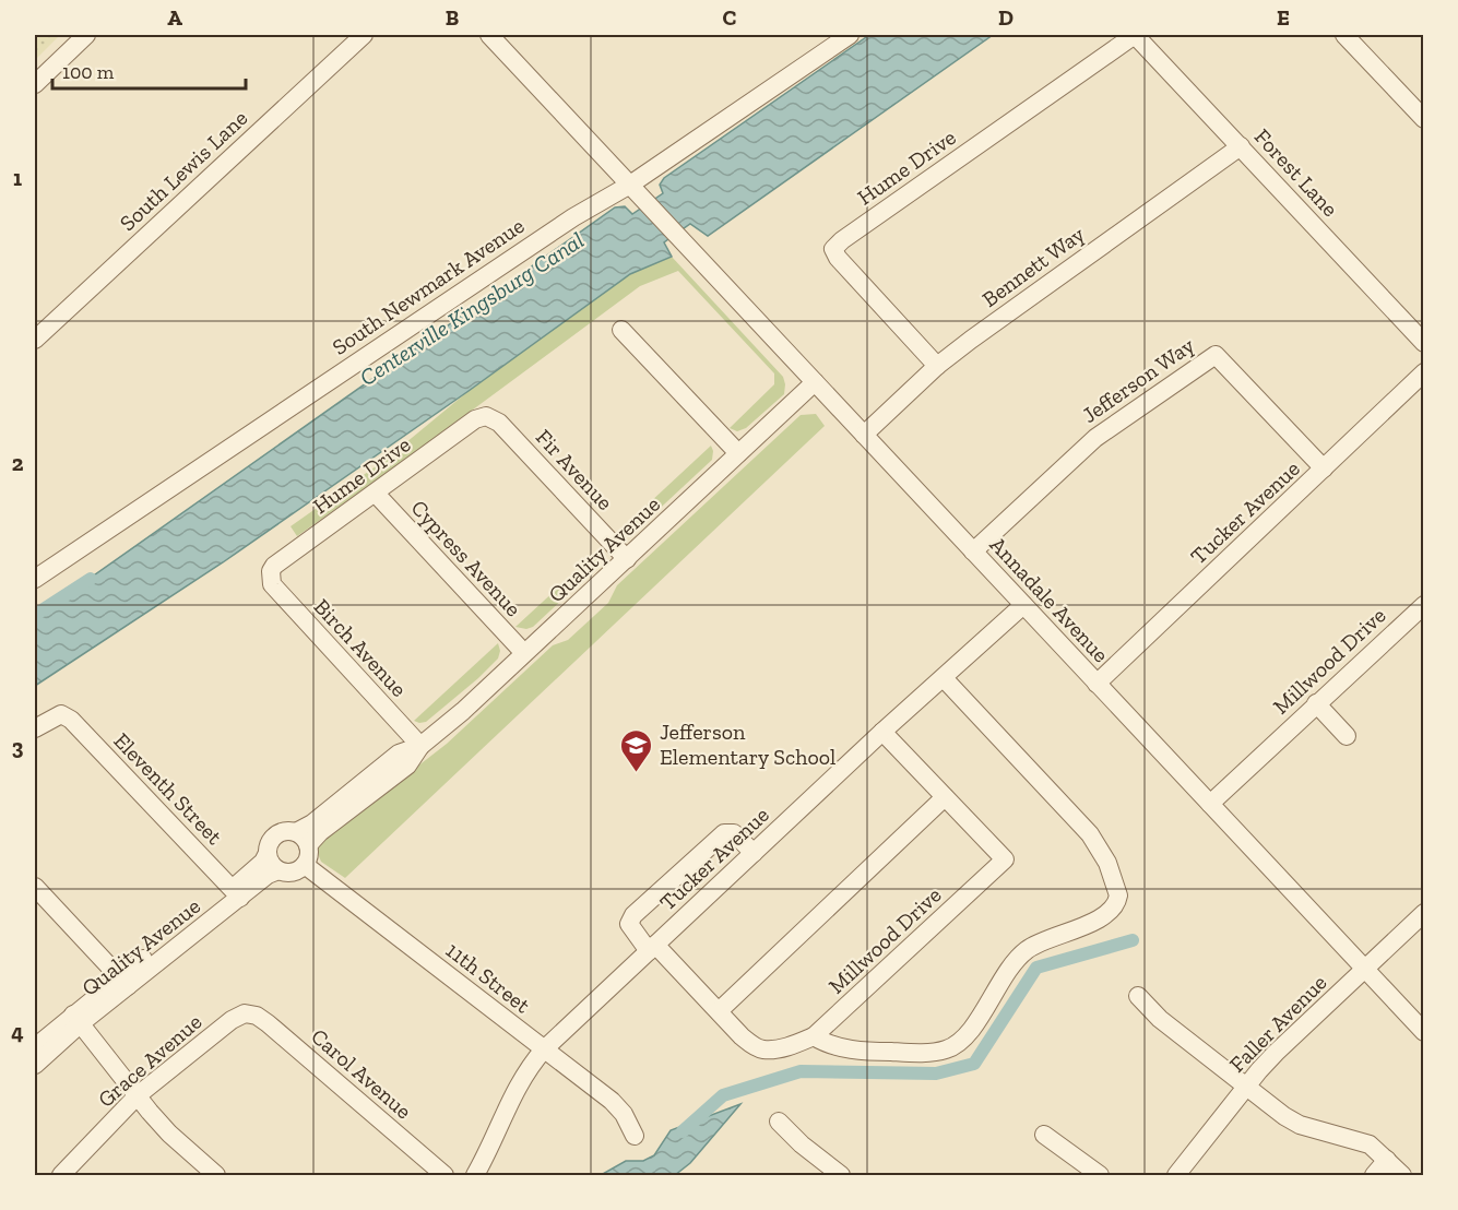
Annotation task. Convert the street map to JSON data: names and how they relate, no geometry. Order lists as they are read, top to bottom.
{
  "streets": {
    "street": [
      "Hume Drive",
      "South Lewis Lane",
      "Forest Lane",
      "Bennett Way",
      "South Newmark Avenue",
      "Jefferson Way",
      "Fir Avenue",
      "Tucker Avenue",
      "Quality Avenue",
      "Cypress Avenue",
      "Annadale Avenue",
      "Birch Avenue",
      "Millwood Drive",
      "Eleventh Street",
      "11th Street",
      "Faller Avenue",
      "Grace Avenue",
      "Carol Avenue"
    ]
  },
  "crossings": [
    ["Hume Drive", "Forest Lane"],
    ["Hume Drive", "Bennett Way"],
    ["Hume Drive", "Fir Avenue"],
    ["Hume Drive", "Cypress Avenue"],
    ["Hume Drive", "Birch Avenue"],
    ["Forest Lane", "Bennett Way"],
    ["Bennett Way", "Annadale Avenue"],
    ["South Newmark Avenue", "Annadale Avenue"],
    ["Jefferson Way", "Tucker Avenue"],
    ["Jefferson Way", "Annadale Avenue"],
    ["Fir Avenue", "Quality Avenue"],
    ["Tucker Avenue", "Annadale Avenue"],
    ["Tucker Avenue", "Millwood Drive"],
    ["Tucker Avenue", "11th Street"],
    ["Quality Avenue", "Cypress Avenue"],
    ["Quality Avenue", "Annadale Avenue"],
    ["Quality Avenue", "Birch Avenue"],
    ["Quality Avenue", "Eleventh Street"],
    ["Quality Avenue", "11th Street"],
    ["Annadale Avenue", "Millwood Drive"],
    ["Annadale Avenue", "Faller Avenue"],
    ["Grace Avenue", "Carol Avenue"]
  ],
  "water": ["Centerville Kingsburg Canal"],
  "places": {
    "school or university": ["Jefferson Elementary School"]
  },
  "scale_bar": "100 m",
  "grid": {
    "columns": [
      "A",
      "B",
      "C",
      "D",
      "E"
    ],
    "rows": [
      "1",
      "2",
      "3",
      "4"
    ]
  }
}
